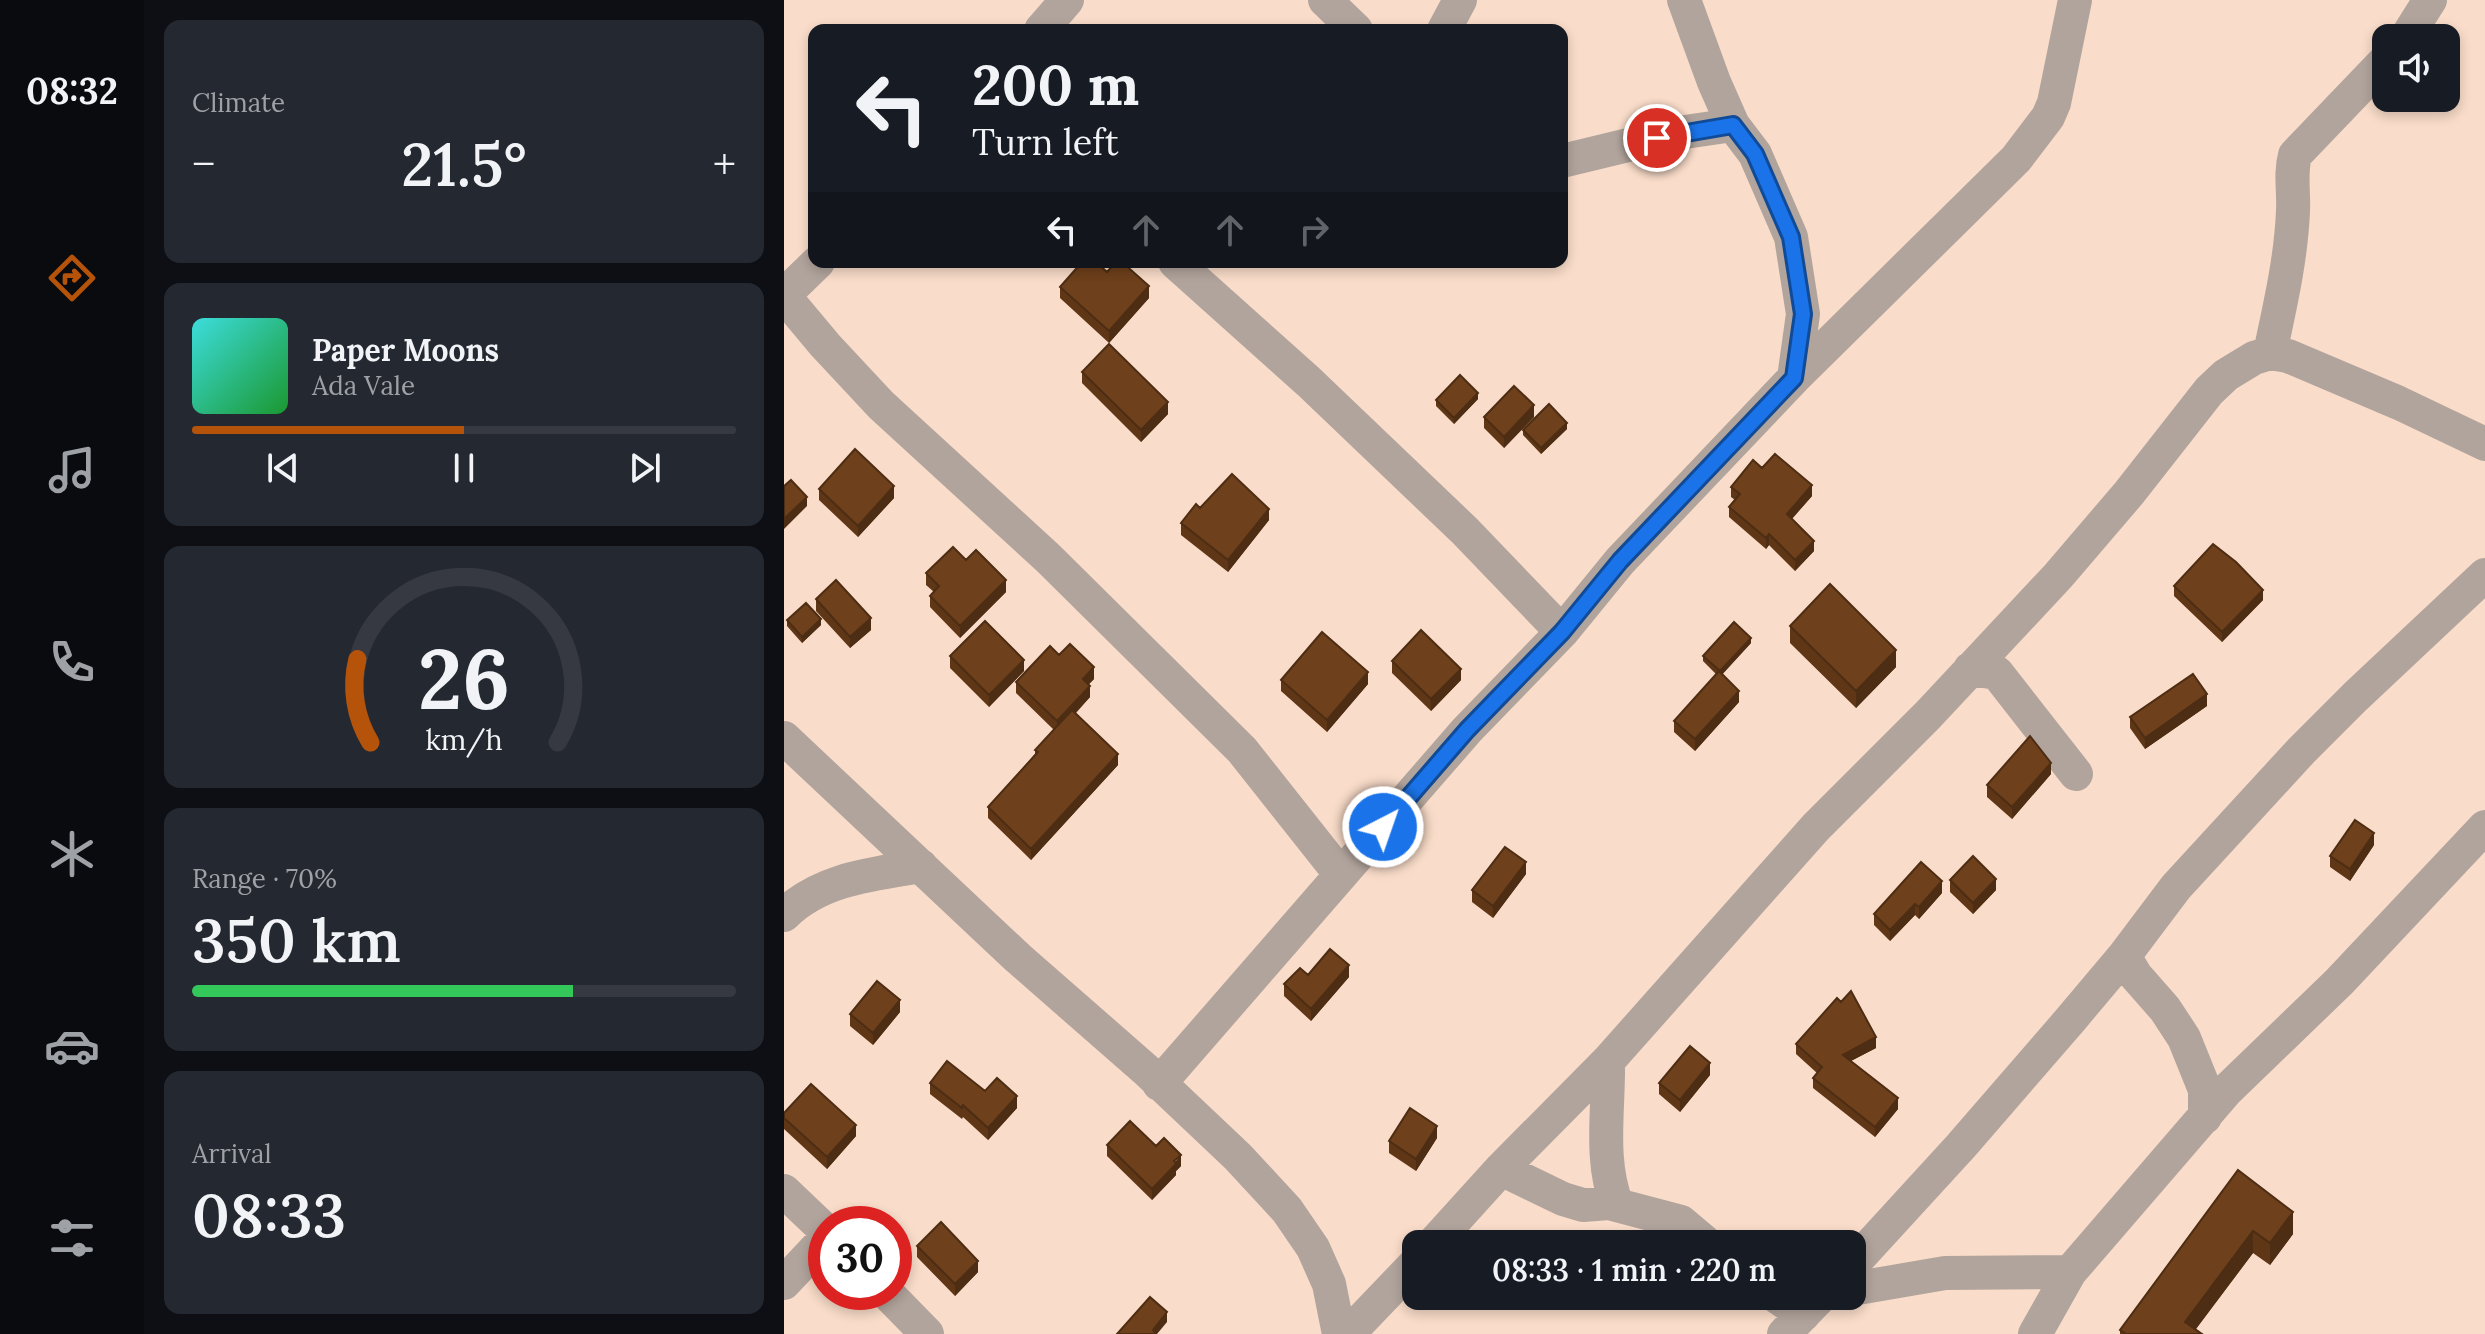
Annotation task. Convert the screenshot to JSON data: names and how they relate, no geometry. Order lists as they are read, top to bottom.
{
  "page": {
    "tabs": "08:32",
    "tile": [
      "Climate",
      ["Range · 70%", "350 km"],
      ["Arrival", "08:33"]
    ],
    "turn": ["200 m", "Turn left"],
    "heat": ["−", "21.5°", "+"],
    "song": ["Paper Moons", "Ada Vale"],
    "limit": "30",
    "trip": "08:33 · 1 min · 220 m",
    "gauge": ["26", "km/h"]
  }
}
